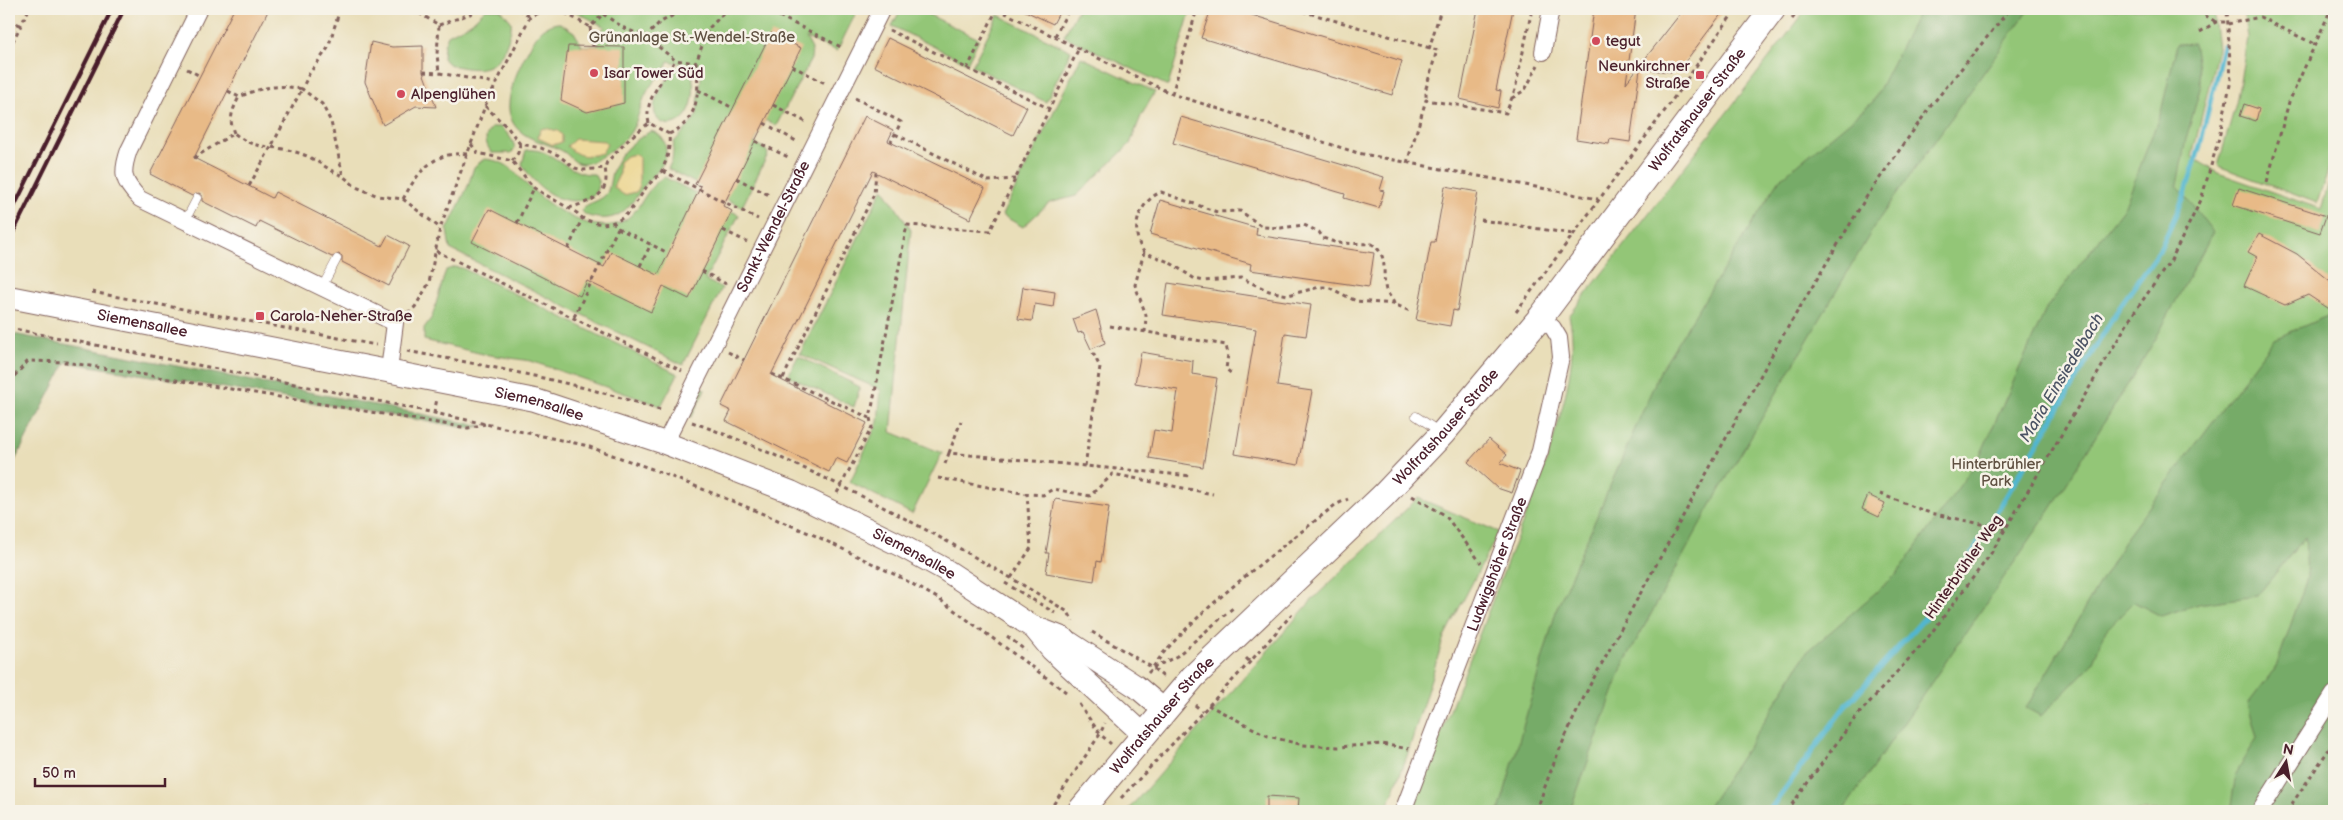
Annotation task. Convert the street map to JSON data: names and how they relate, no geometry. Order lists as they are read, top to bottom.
{
  "streets": {
    "main road": ["Wolfratshauser Straße", "Siemensallee"],
    "street": ["Sankt-Wendel-Straße", "Ludwigshöher Straße"],
    "path": ["Hinterbrühler Weg"]
  },
  "crossings": [
    ["Wolfratshauser Straße", "Siemensallee"],
    ["Wolfratshauser Straße", "Ludwigshöher Straße"],
    ["Sankt-Wendel-Straße", "Siemensallee"]
  ],
  "water": ["Maria Einsiedelbach"],
  "parks": ["Grünanlage St.-Wendel-Straße", "Hinterbrühler Park"],
  "places": {
    "other": ["tegut", "Isar Tower Süd", "Alpenglühen"],
    "transit": ["Neunkirchner Straße", "Carola-Neher-Straße"]
  },
  "scale_bar": "50 m",
  "north": "top"
}
